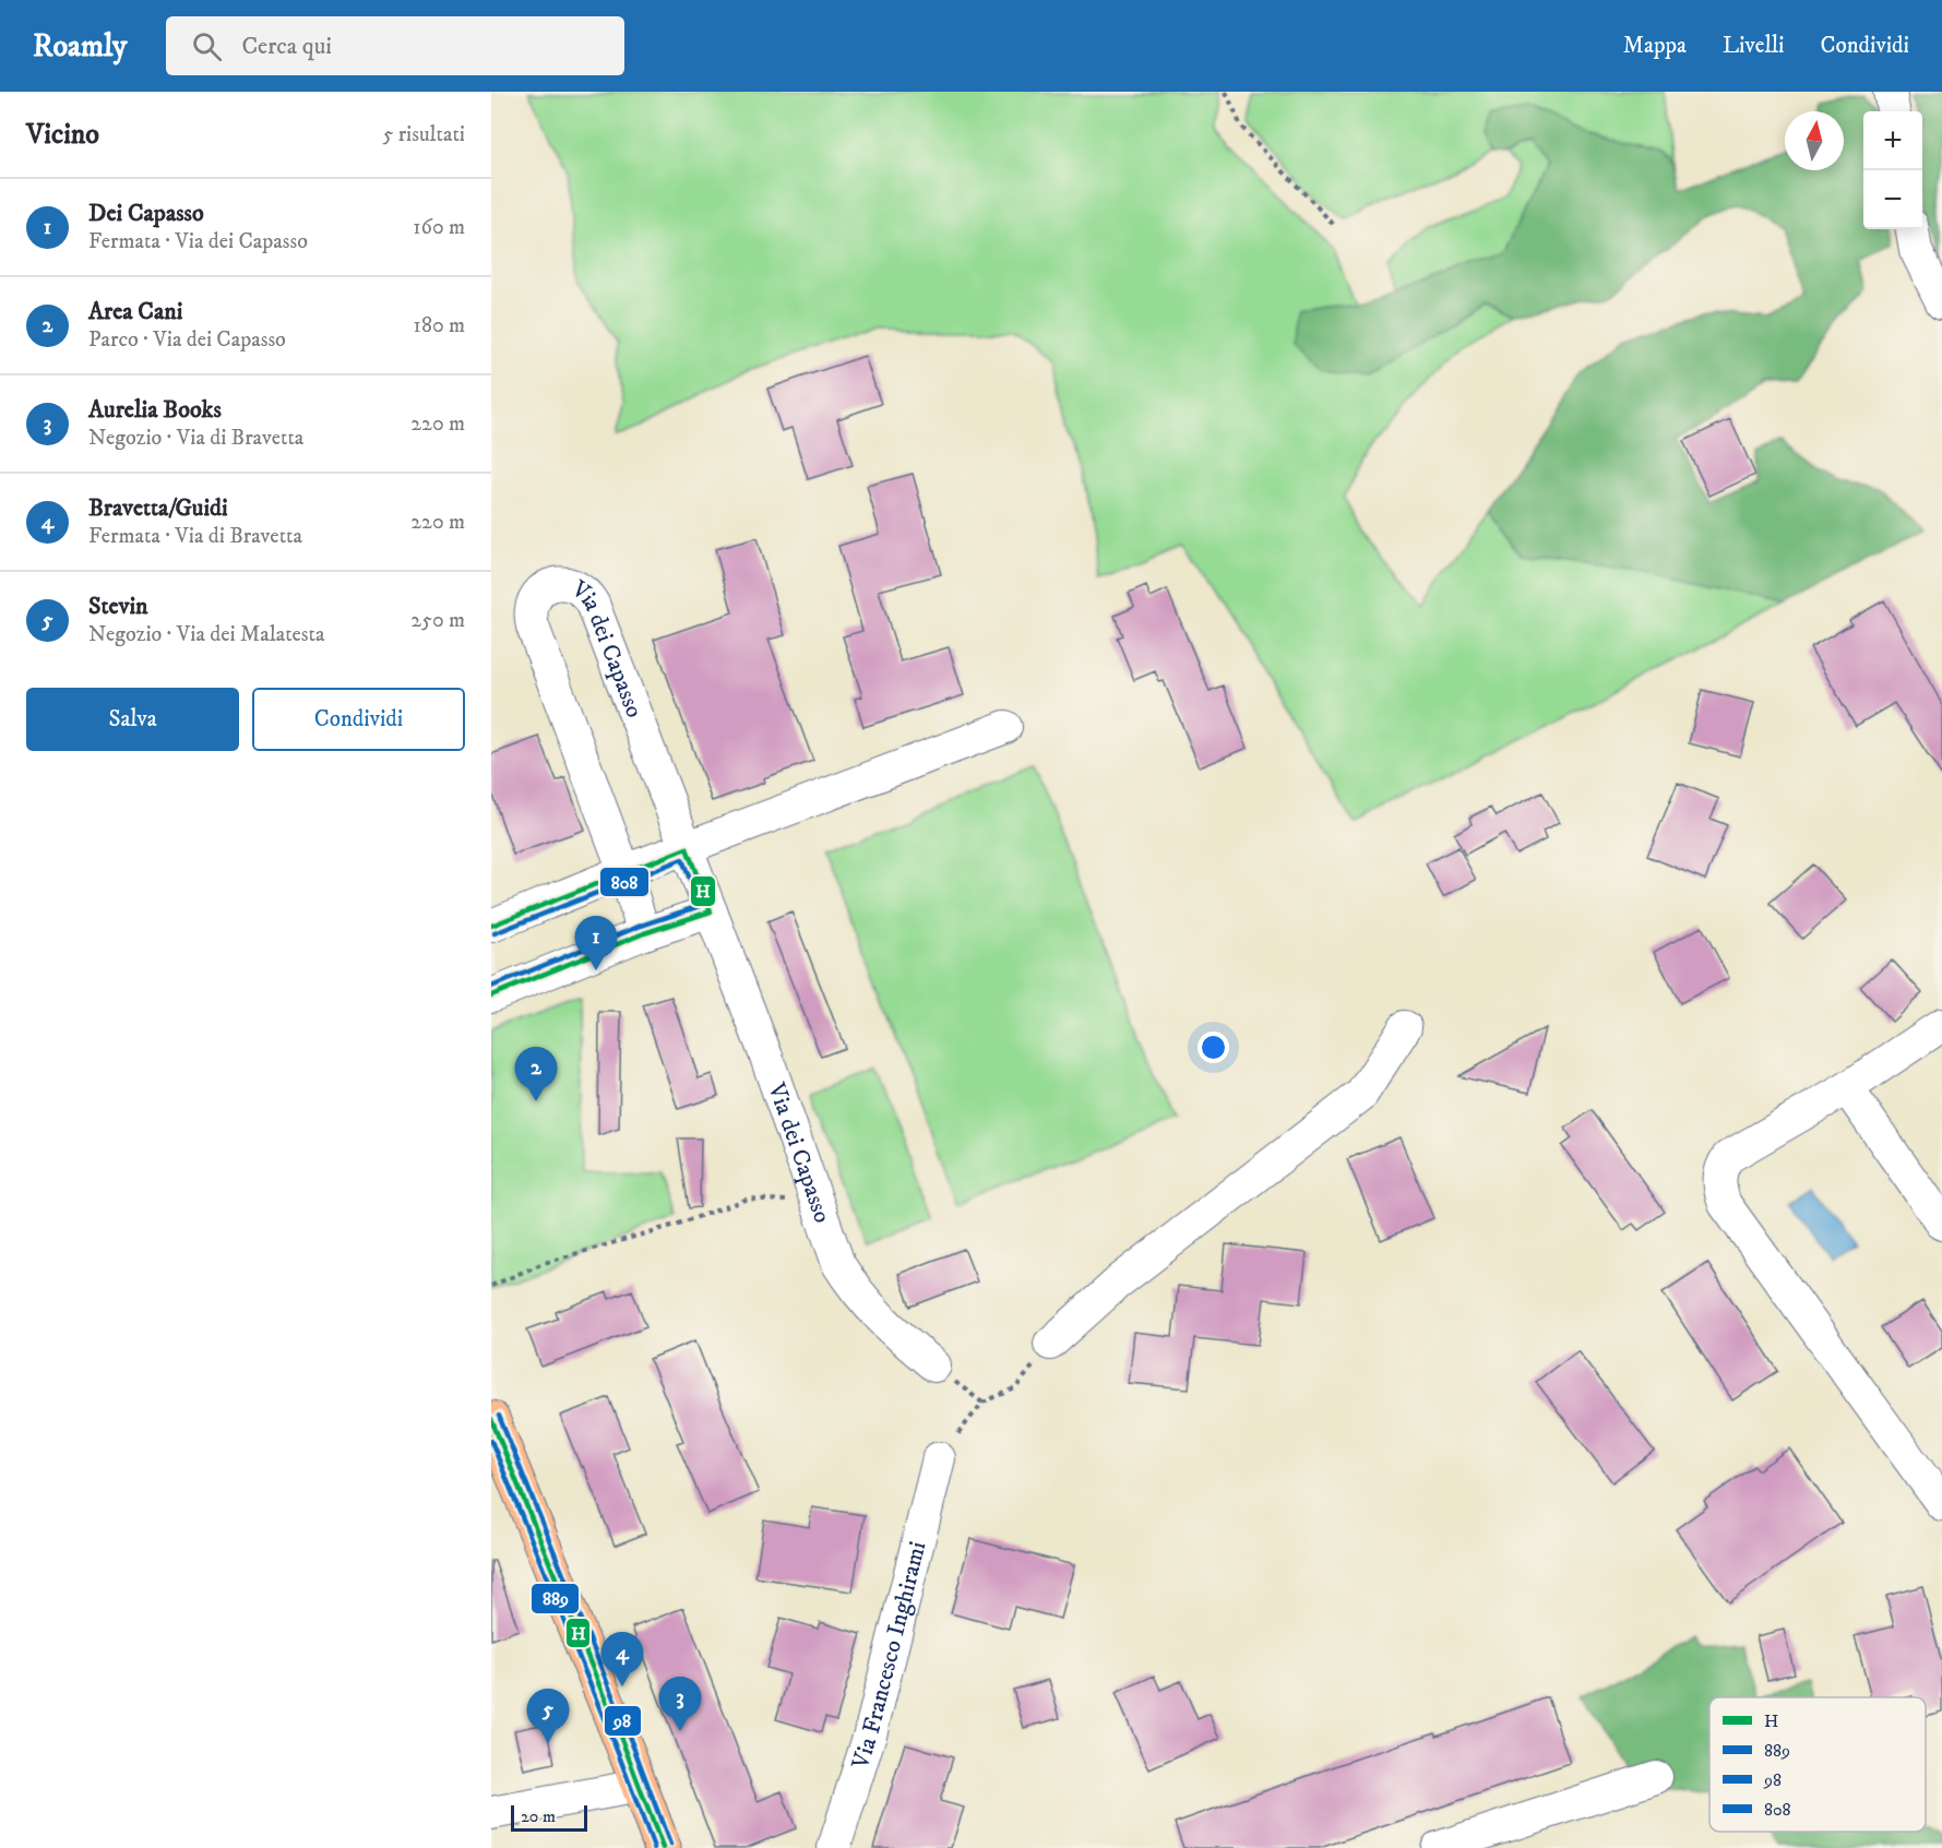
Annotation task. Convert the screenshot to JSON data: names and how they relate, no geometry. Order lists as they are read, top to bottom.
{
  "streets": {
    "street": ["Via dei Capasso", "Via Francesco Inghirami"]
  },
  "lines": [
    "transit line H",
    "transit line 808",
    "transit line 98",
    "transit line 889"
  ],
  "legend": [
    "H",
    "889",
    "98",
    "808"
  ],
  "scale_bar": "20 m",
  "north": "top",
  "page": {
    "header": "Roamly",
    "search": "Cerca qui",
    "nav": ["Mappa", "Livelli", "Condividi"],
    "heading": ["Vicino", "5 risultati"],
    "map_buttons": ["+", "−"],
    "list": [
      {
        "mark": "1",
        "name": "Dei Capasso",
        "note": "Fermata · Via dei Capasso",
        "value": "160 m"
      },
      {
        "mark": "2",
        "name": "Area Cani",
        "note": "Parco · Via dei Capasso",
        "value": "180 m"
      },
      {
        "mark": "3",
        "name": "Aurelia Books",
        "note": "Negozio · Via di Bravetta",
        "value": "220 m"
      },
      {
        "mark": "4",
        "name": "Bravetta/Guidi",
        "note": "Fermata · Via di Bravetta",
        "value": "220 m"
      },
      {
        "mark": "5",
        "name": "Stevin",
        "note": "Negozio · Via dei Malatesta",
        "value": "250 m"
      }
    ],
    "buttons": ["Salva", "Condividi"],
    "pins": [
      "1",
      "2",
      "4",
      "3",
      "5"
    ],
    "scale": "20 m"
  }
}
